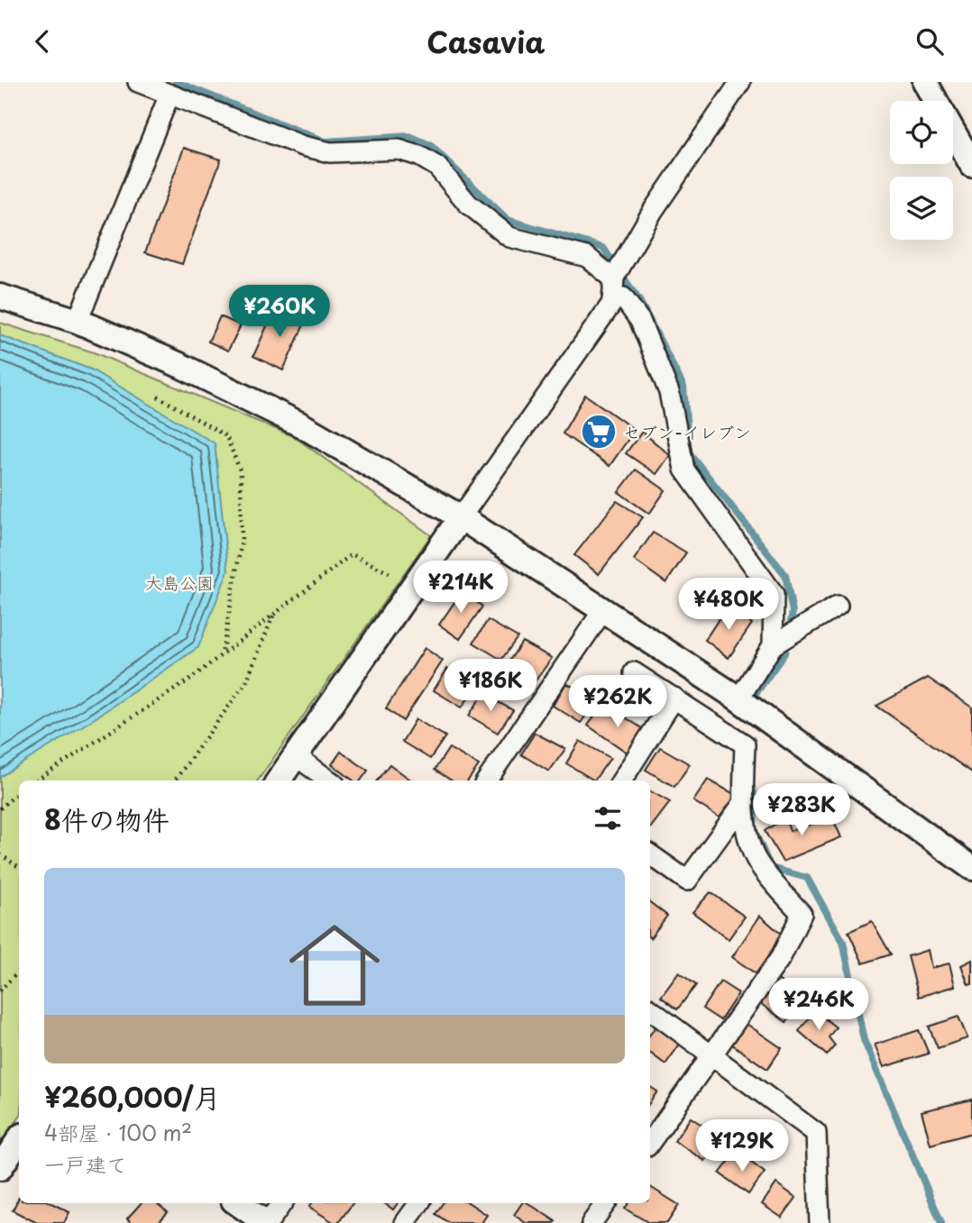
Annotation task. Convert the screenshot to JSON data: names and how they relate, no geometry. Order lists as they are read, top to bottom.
{
  "parks": ["大島公園"],
  "places": {
    "supermarket": ["セブン-イレブン"]
  },
  "page": {
    "header": "Casavia",
    "price": [
      "¥260K",
      "¥214K",
      "¥480K",
      "¥186K",
      "¥262K",
      "¥283K",
      "¥246K",
      "¥129K"
    ],
    "heading": "8件の物件",
    "list": [
      {
        "name": "¥260,000/月",
        "note": "4部屋 · 100 m² · 一戸建て"
      }
    ]
  }
}
